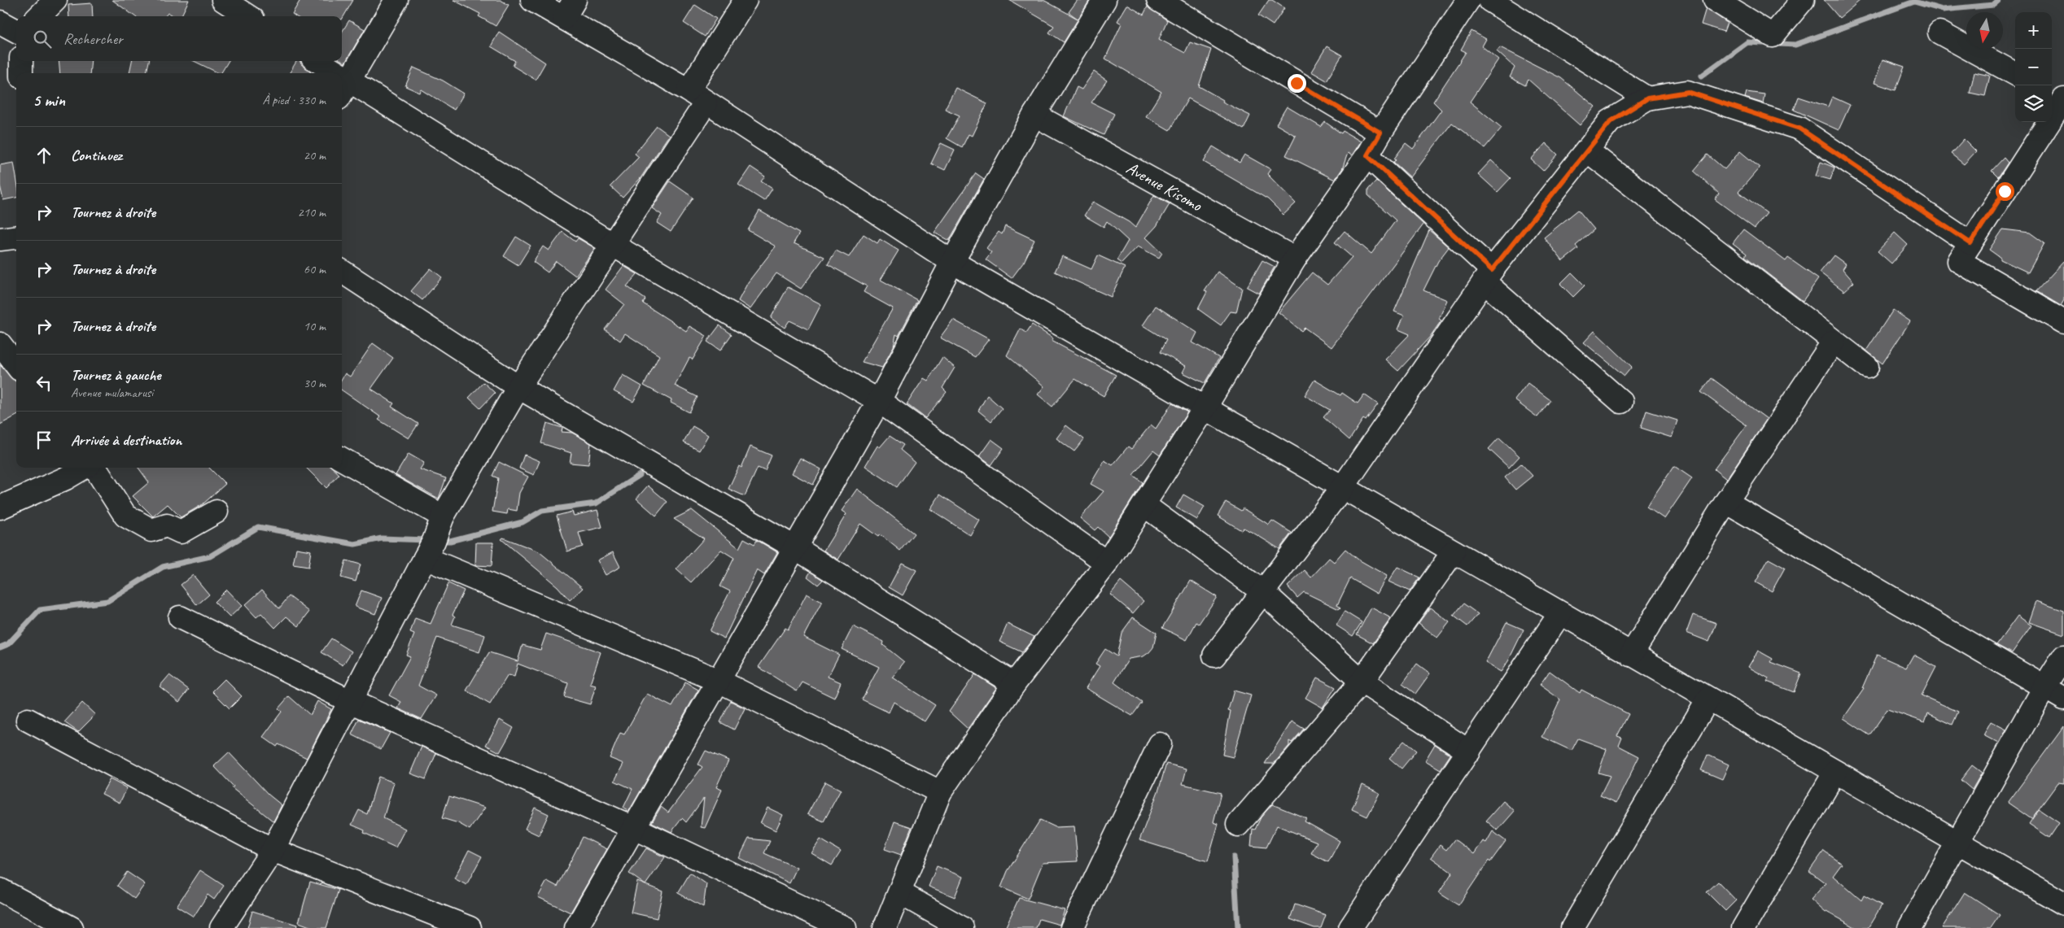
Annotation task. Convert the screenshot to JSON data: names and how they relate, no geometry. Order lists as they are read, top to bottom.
{
  "streets": {
    "street": ["Avenue Kisomo"]
  },
  "north": "bottom",
  "page": {
    "map_buttons": ["+", "−"],
    "search": "Rechercher",
    "heading": ["5 min", "À pied · 330 m"],
    "list": [
      ["Continuez", "20 m"],
      ["Tournez à droite", "210 m"],
      ["Tournez à droite", "60 m"],
      ["Tournez à droite", "10 m"],
      ["Tournez à gauche", "Avenue mulamarusi", "30 m"],
      "Arrivée à destination"
    ]
  }
}
